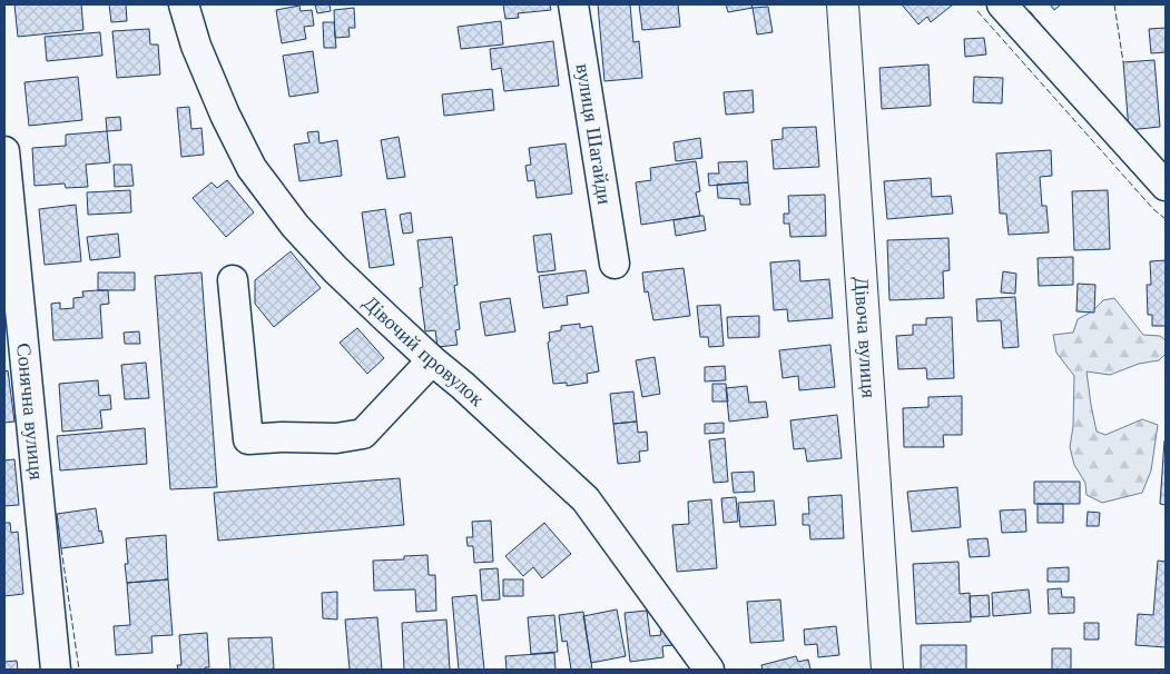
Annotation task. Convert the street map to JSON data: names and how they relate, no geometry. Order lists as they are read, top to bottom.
{
  "streets": {
    "main road": ["Дівоча вулиця"],
    "street": ["вулиця Шагайди", "Дівочий провулок", "Сонячна вулиця"]
  }
}
